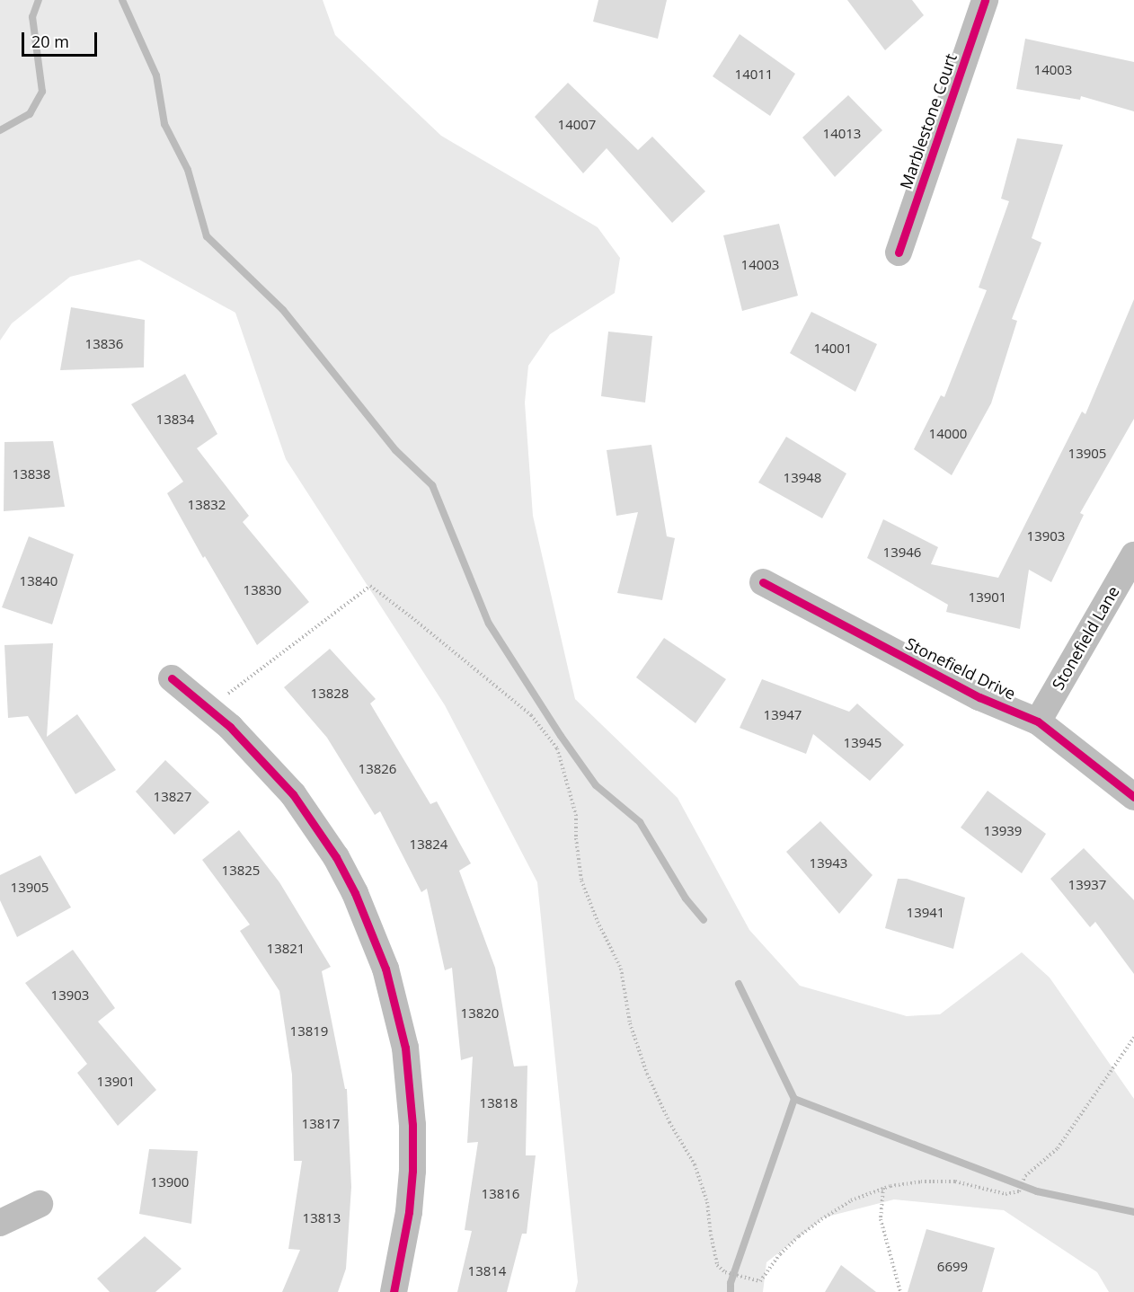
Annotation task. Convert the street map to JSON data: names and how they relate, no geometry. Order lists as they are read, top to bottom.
{
  "streets": {
    "street": ["Marblestone Court", "Stonefield Lane", "Stonefield Drive"]
  },
  "crossings": [
    ["Stonefield Lane", "Stonefield Drive"]
  ],
  "house_numbers": [
    "14003",
    "14011",
    "14007",
    "14013",
    "14003",
    "13836",
    "14001",
    "13834",
    "14000",
    "13905",
    "13838",
    "13948",
    "13832",
    "13903",
    "13946",
    "13840",
    "13830",
    "13901",
    "13828",
    "13947",
    "13945",
    "13826",
    "13827",
    "13939",
    "13824",
    "13943",
    "13825",
    "13937",
    "13905",
    "13941",
    "13821",
    "13903",
    "13820",
    "13819",
    "13901",
    "13818",
    "13817",
    "13900",
    "13816",
    "13813",
    "6699",
    "13814"
  ],
  "scale_bar": "20 m"
}
